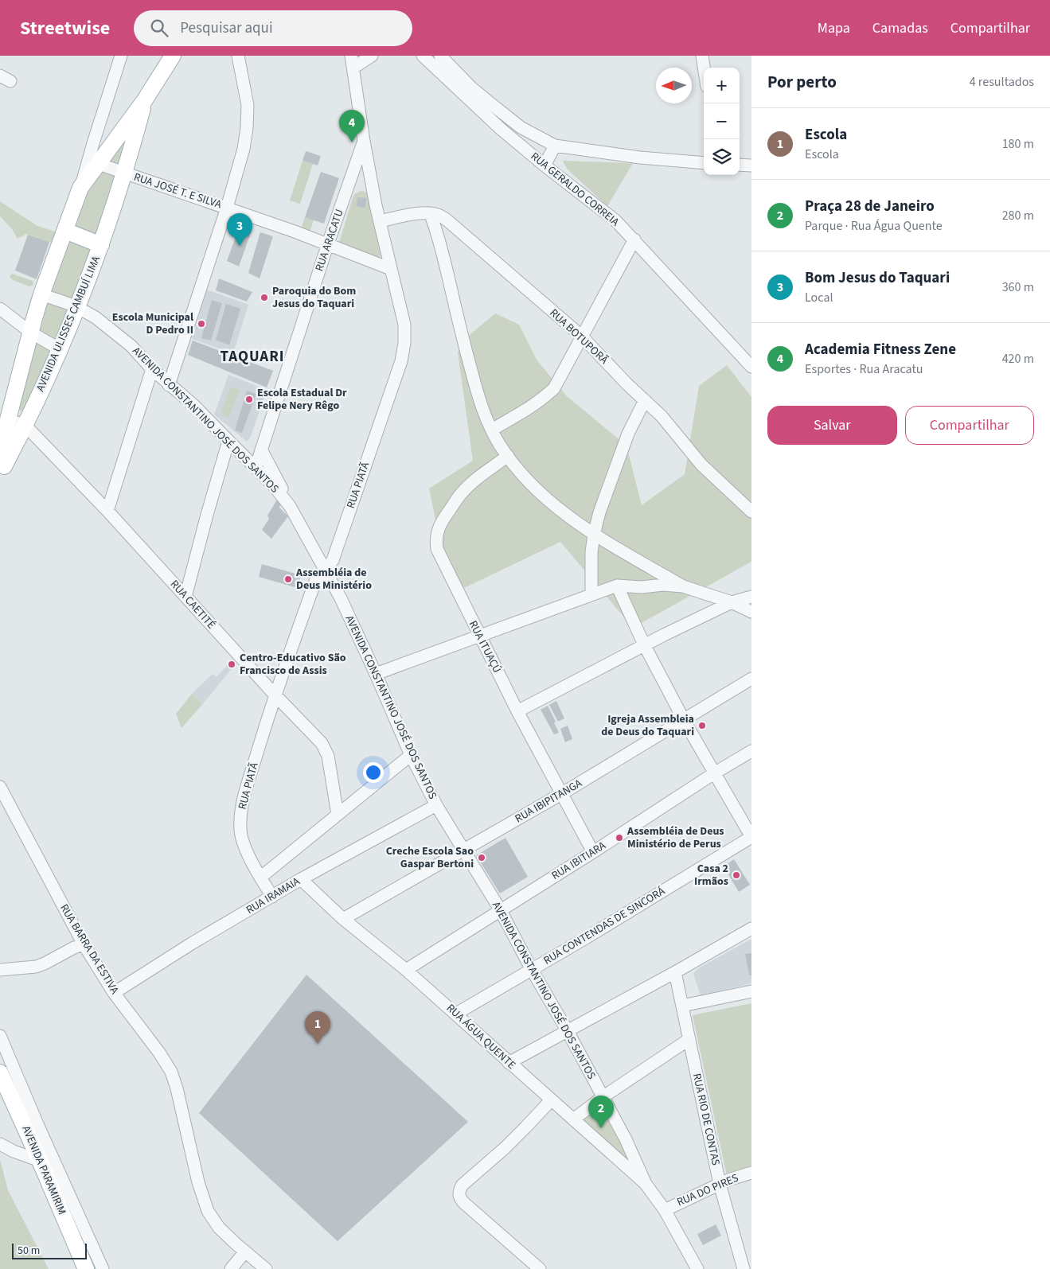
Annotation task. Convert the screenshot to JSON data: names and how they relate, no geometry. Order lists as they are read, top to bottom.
{
  "streets": {
    "main road": ["AVENIDA ULISSES CAMBUÍ LIMA", "AVENIDA PARAMIRIM"],
    "street": [
      "RUA GERALDO CORREIA",
      "RUA JOSÉ T. E SILVA",
      "RUA ARACATU",
      "RUA BOTUPORÃ",
      "AVENIDA CONSTANTINO JOSÉ DOS SANTOS",
      "RUA PIATÃ",
      "RUA CAETITÉ",
      "RUA ITUAÇÚ",
      "RUA IBIPITANGA",
      "RUA IBITIARA",
      "RUA IRAMAIA",
      "RUA CONTENDAS DE SINCORÁ",
      "RUA BARRA DA ESTIVA",
      "RUA ÁGUA QUENTE",
      "RUA RIO DE CONTAS",
      "RUA DO PIRES"
    ]
  },
  "crossings": [
    ["RUA JOSÉ T. E SILVA", "RUA ARACATU"],
    ["RUA JOSÉ T. E SILVA", "AVENIDA ULISSES CAMBUÍ LIMA"],
    ["RUA JOSÉ T. E SILVA", "RUA PIATÃ"],
    ["RUA ARACATU", "AVENIDA CONSTANTINO JOSÉ DOS SANTOS"],
    ["RUA ARACATU", "RUA PIATÃ"],
    ["AVENIDA ULISSES CAMBUÍ LIMA", "AVENIDA CONSTANTINO JOSÉ DOS SANTOS"],
    ["AVENIDA ULISSES CAMBUÍ LIMA", "RUA CAETITÉ"],
    ["AVENIDA CONSTANTINO JOSÉ DOS SANTOS", "RUA PIATÃ"],
    ["AVENIDA CONSTANTINO JOSÉ DOS SANTOS", "RUA IBIPITANGA"],
    ["AVENIDA CONSTANTINO JOSÉ DOS SANTOS", "RUA IBITIARA"],
    ["AVENIDA CONSTANTINO JOSÉ DOS SANTOS", "RUA IRAMAIA"],
    ["AVENIDA CONSTANTINO JOSÉ DOS SANTOS", "RUA CONTENDAS DE SINCORÁ"],
    ["AVENIDA CONSTANTINO JOSÉ DOS SANTOS", "RUA ÁGUA QUENTE"],
    ["RUA PIATÃ", "RUA CAETITÉ"],
    ["RUA PIATÃ", "RUA IRAMAIA"],
    ["RUA ITUAÇÚ", "RUA IBIPITANGA"],
    ["RUA ITUAÇÚ", "RUA IBITIARA"],
    ["RUA IBIPITANGA", "RUA ÁGUA QUENTE"],
    ["RUA IBITIARA", "RUA ÁGUA QUENTE"],
    ["RUA IRAMAIA", "RUA BARRA DA ESTIVA"],
    ["RUA IRAMAIA", "RUA ÁGUA QUENTE"],
    ["RUA CONTENDAS DE SINCORÁ", "RUA ÁGUA QUENTE"],
    ["RUA ÁGUA QUENTE", "RUA DO PIRES"],
    ["RUA RIO DE CONTAS", "RUA DO PIRES"]
  ],
  "districts": ["TAQUARI"],
  "places": [
    "Paroquia do Bom Jesus do Taquari",
    "Escola Municipal D Pedro II",
    "Escola Estadual Dr Felipe Nery Rêgo",
    "Assembléia de Deus Ministério",
    "Centro-Educativo São Francisco de Assis",
    "Igreja Assembleia de Deus do Taquari",
    "Assembléia de Deus Ministério de Perus",
    "Creche Escola Sao Gaspar Bertoni",
    "Casa 2 Irmãos"
  ],
  "scale_bar": "50 m",
  "north": "left",
  "page": {
    "header": "Streetwise",
    "search": "Pesquisar aqui",
    "nav": ["Mapa", "Camadas", "Compartilhar"],
    "heading": ["Por perto", "4 resultados"],
    "map_buttons": ["+", "−"],
    "list": [
      {
        "mark": "1",
        "name": "Escola",
        "note": "Escola",
        "value": "180 m"
      },
      {
        "mark": "2",
        "name": "Praça 28 de Janeiro",
        "note": "Parque · Rua Água Quente",
        "value": "280 m"
      },
      {
        "mark": "3",
        "name": "Bom Jesus do Taquari",
        "note": "Local",
        "value": "360 m"
      },
      {
        "mark": "4",
        "name": "Academia Fitness Zene",
        "note": "Esportes · Rua Aracatu",
        "value": "420 m"
      }
    ],
    "pins": [
      "4",
      "3",
      "1",
      "2"
    ],
    "buttons": ["Salvar", "Compartilhar"],
    "scale": "50 m"
  }
}
